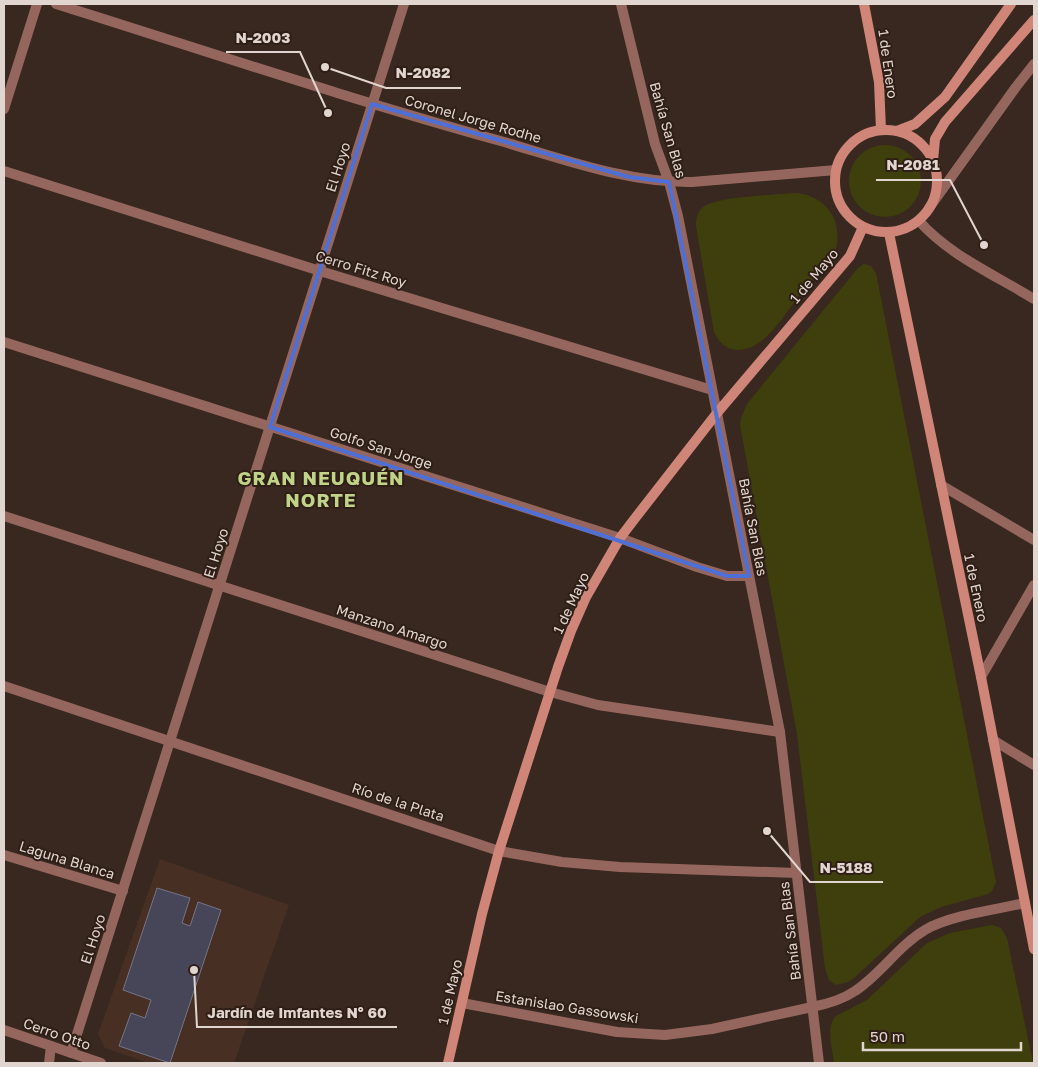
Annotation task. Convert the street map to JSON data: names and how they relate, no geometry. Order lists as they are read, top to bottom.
{
  "streets": {
    "main road": ["1 de Enero", "1 de Mayo"],
    "street": [
      "Coronel Jorge Rodhe",
      "Bahía San Blas",
      "El Hoyo",
      "Cerro Fitz Roy",
      "Golfo San Jorge",
      "Manzano Amargo",
      "Río de la Plata",
      "Laguna Blanca",
      "Estanislao Gassowski",
      "Cerro Otto"
    ]
  },
  "crossings": [
    ["1 de Enero", "Coronel Jorge Rodhe"],
    ["1 de Enero", "1 de Mayo"],
    ["1 de Enero", "Estanislao Gassowski"],
    ["Coronel Jorge Rodhe", "Bahía San Blas"],
    ["Coronel Jorge Rodhe", "El Hoyo"],
    ["Coronel Jorge Rodhe", "1 de Mayo"],
    ["Bahía San Blas", "Cerro Fitz Roy"],
    ["Bahía San Blas", "1 de Mayo"],
    ["Bahía San Blas", "Golfo San Jorge"],
    ["Bahía San Blas", "Manzano Amargo"],
    ["Bahía San Blas", "Río de la Plata"],
    ["Bahía San Blas", "Estanislao Gassowski"],
    ["El Hoyo", "Cerro Fitz Roy"],
    ["El Hoyo", "Golfo San Jorge"],
    ["El Hoyo", "Manzano Amargo"],
    ["El Hoyo", "Río de la Plata"],
    ["El Hoyo", "Laguna Blanca"],
    ["El Hoyo", "Cerro Otto"],
    ["1 de Mayo", "Golfo San Jorge"],
    ["1 de Mayo", "Manzano Amargo"],
    ["1 de Mayo", "Río de la Plata"],
    ["1 de Mayo", "Estanislao Gassowski"]
  ],
  "districts": ["GRAN NEUQUÉN NORTE"],
  "places": [
    "N-2082",
    "N-2003",
    "N-2081",
    "N-5188",
    "Jardín de Imfantes N° 60"
  ],
  "scale_bar": "50 m"
}
